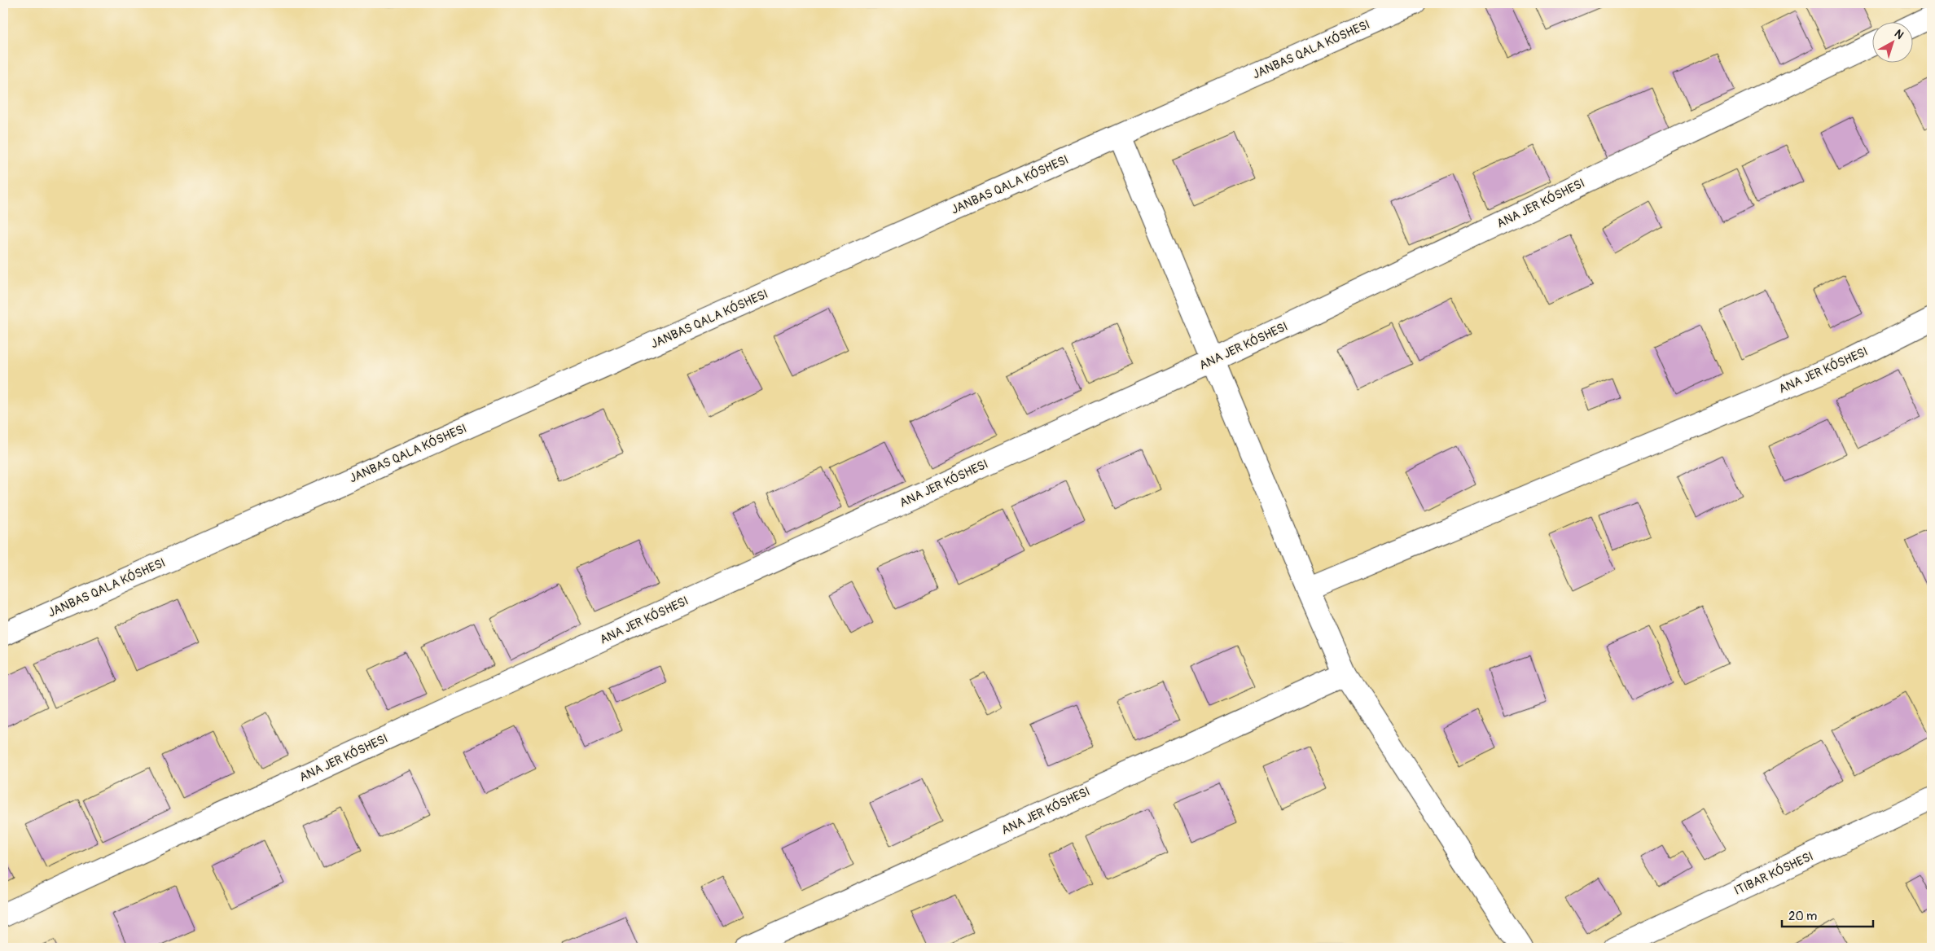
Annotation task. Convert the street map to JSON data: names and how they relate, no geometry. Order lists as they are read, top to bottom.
{
  "streets": {
    "street": ["JANBAS QALA KÓSHESI", "ANA JER KÓSHESI", "ITIBAR KÓSHESI"]
  },
  "scale_bar": "20 m",
  "north": "top right"
}
